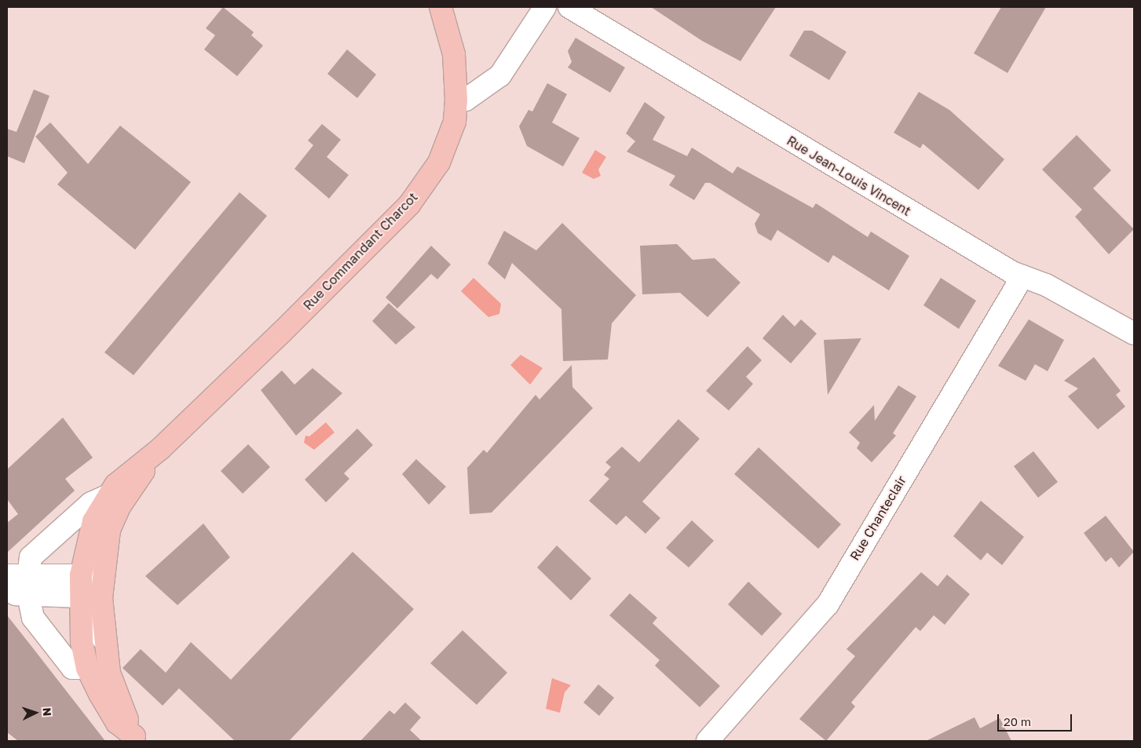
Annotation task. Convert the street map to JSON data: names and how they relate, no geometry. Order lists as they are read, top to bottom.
{
  "streets": {
    "main road": ["Rue Commandant Charcot"],
    "street": ["Rue Jean-Louis Vincent", "Rue Chanteclair"]
  },
  "crossings": [
    ["Rue Jean-Louis Vincent", "Rue Chanteclair"]
  ],
  "scale_bar": "20 m",
  "north": "right"
}
